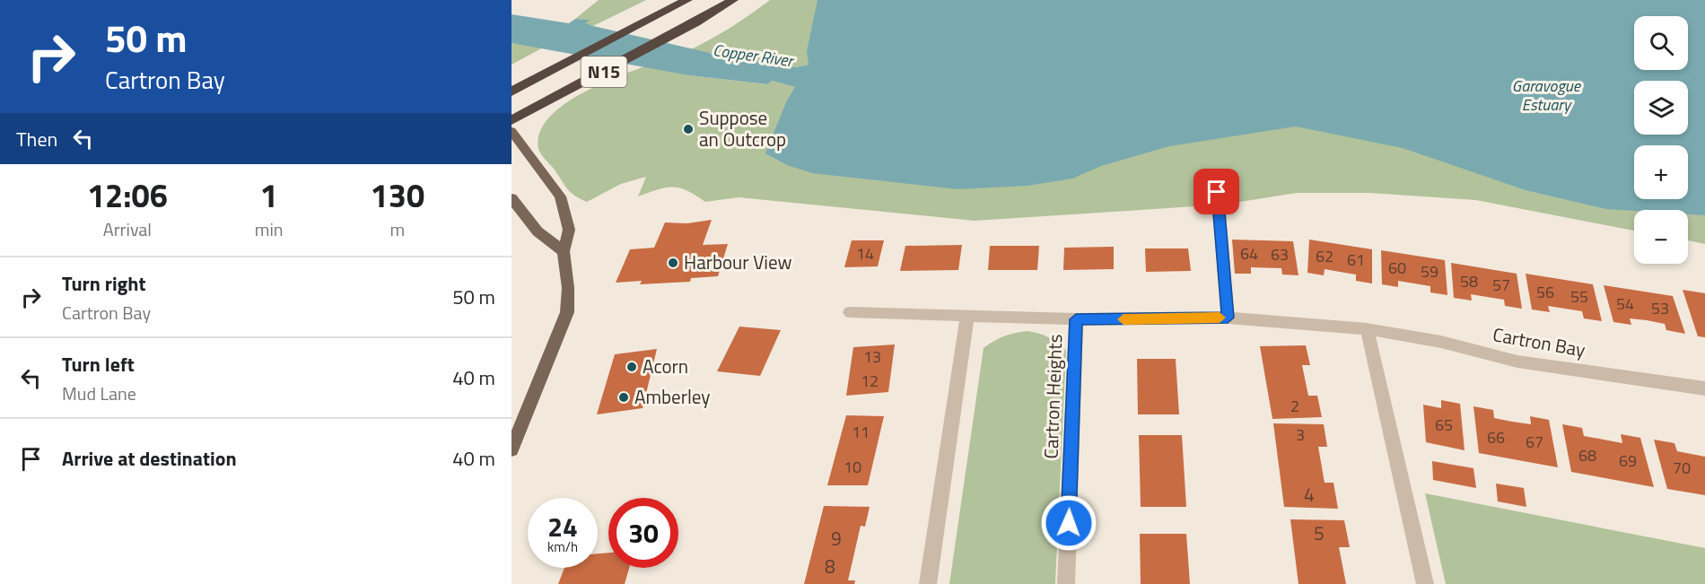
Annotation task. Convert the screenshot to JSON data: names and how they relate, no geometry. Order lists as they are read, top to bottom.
{
  "streets": {
    "highway": ["N15"],
    "street": ["Cartron Bay", "Cartron Heights"]
  },
  "crossings": [
    ["Cartron Bay", "Cartron Heights"]
  ],
  "water": ["Copper River", "Garavogue Estuary"],
  "places": [
    "Suppose an Outcrop",
    "Harbour View",
    "Acorn",
    "Amberley"
  ],
  "house_numbers": [
    "14",
    "64",
    "63",
    "62",
    "61",
    "60",
    "59",
    "58",
    "57",
    "56",
    "55",
    "54",
    "53",
    "13",
    "12",
    "2",
    "65",
    "11",
    "3",
    "66",
    "67",
    "68",
    "69",
    "10",
    "70",
    "4",
    "5",
    "9",
    "8"
  ],
  "page": {
    "turn": ["50 m", "Cartron Bay"],
    "map_buttons": ["+", "−"],
    "then": "Then",
    "eta": [
      "12:06",
      "Arrival",
      "1",
      "min",
      "130",
      "m"
    ],
    "list": [
      {
        "name": "Turn right",
        "note": "Cartron Bay",
        "value": "50 m"
      },
      {
        "name": "Turn left",
        "note": "Mud Lane",
        "value": "40 m"
      },
      {
        "name": "Arrive at destination",
        "value": "40 m"
      }
    ],
    "speed": "24 km/h",
    "limit": "30"
  }
}
